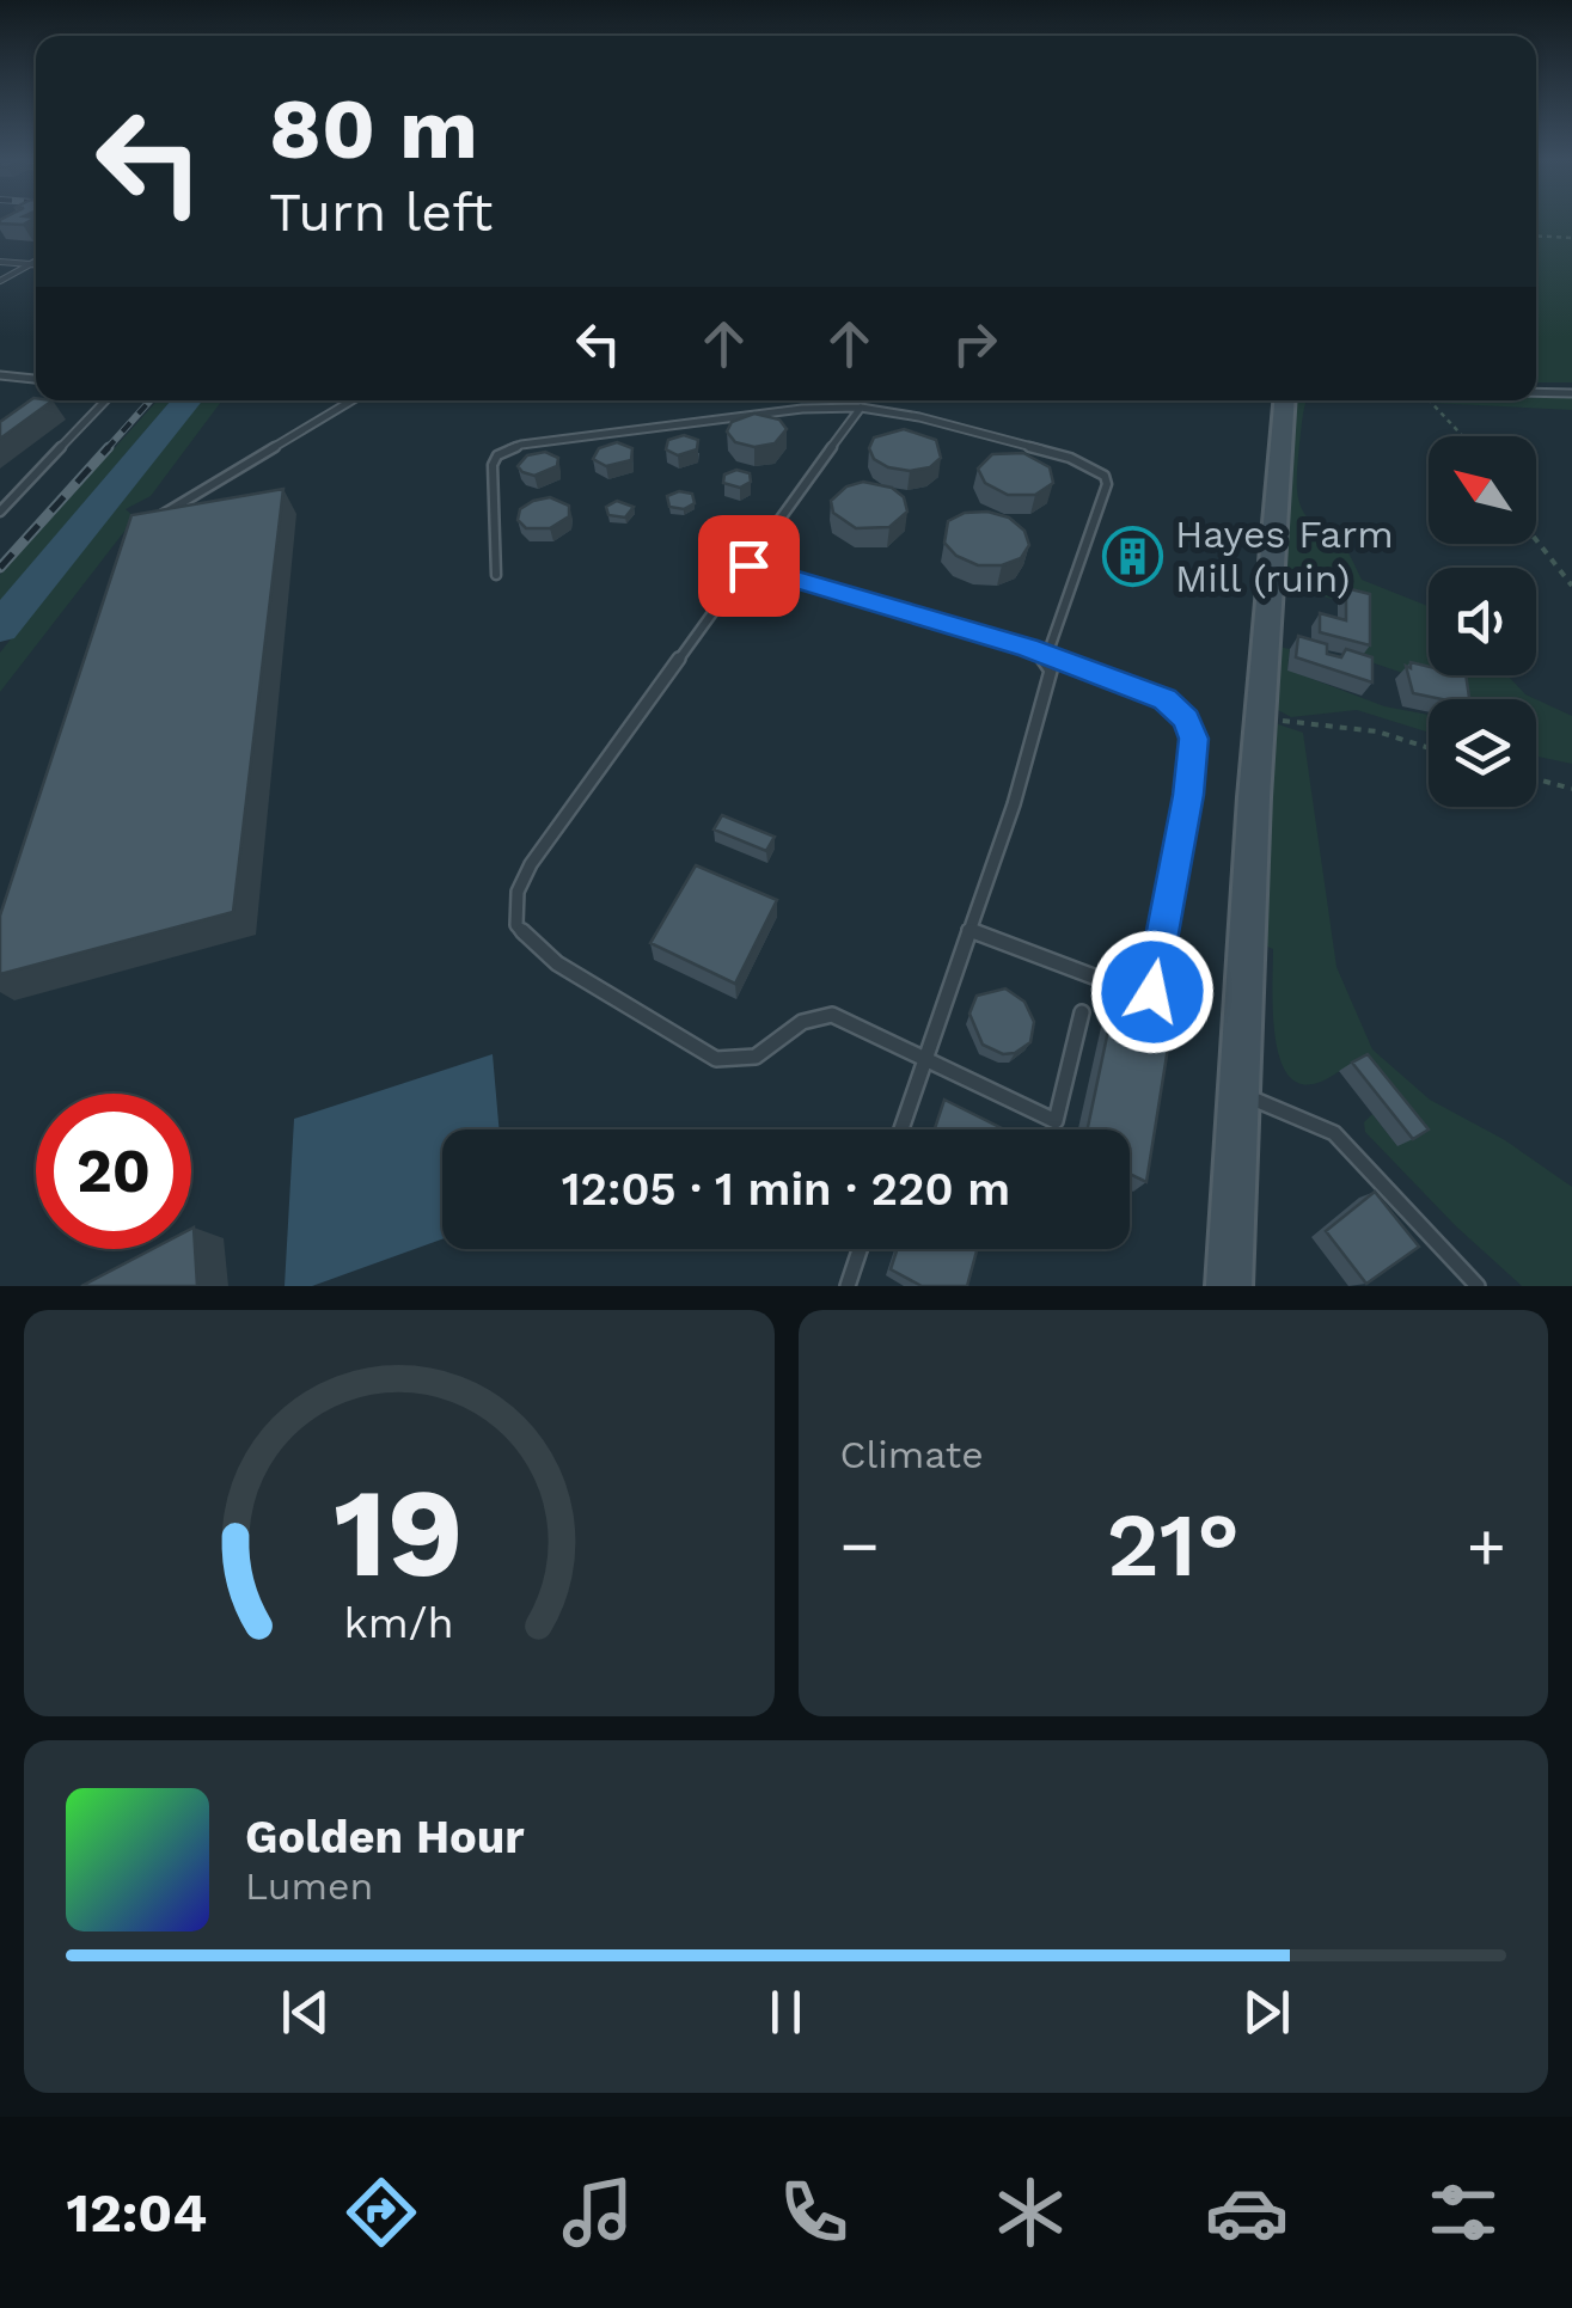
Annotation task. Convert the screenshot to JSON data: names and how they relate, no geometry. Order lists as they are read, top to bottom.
{
  "places": {
    "building": ["Hayes Farm Mill (ruin)"]
  },
  "north": "top left",
  "page": {
    "turn": ["80 m", "Turn left"],
    "limit": "20",
    "trip": "12:05 · 1 min · 220 m",
    "tile": "Climate",
    "heat": ["−", "21°", "+"],
    "song": ["Golden Hour", "Lumen"],
    "tabs": "12:04",
    "gauge": ["19", "km/h"]
  }
}
